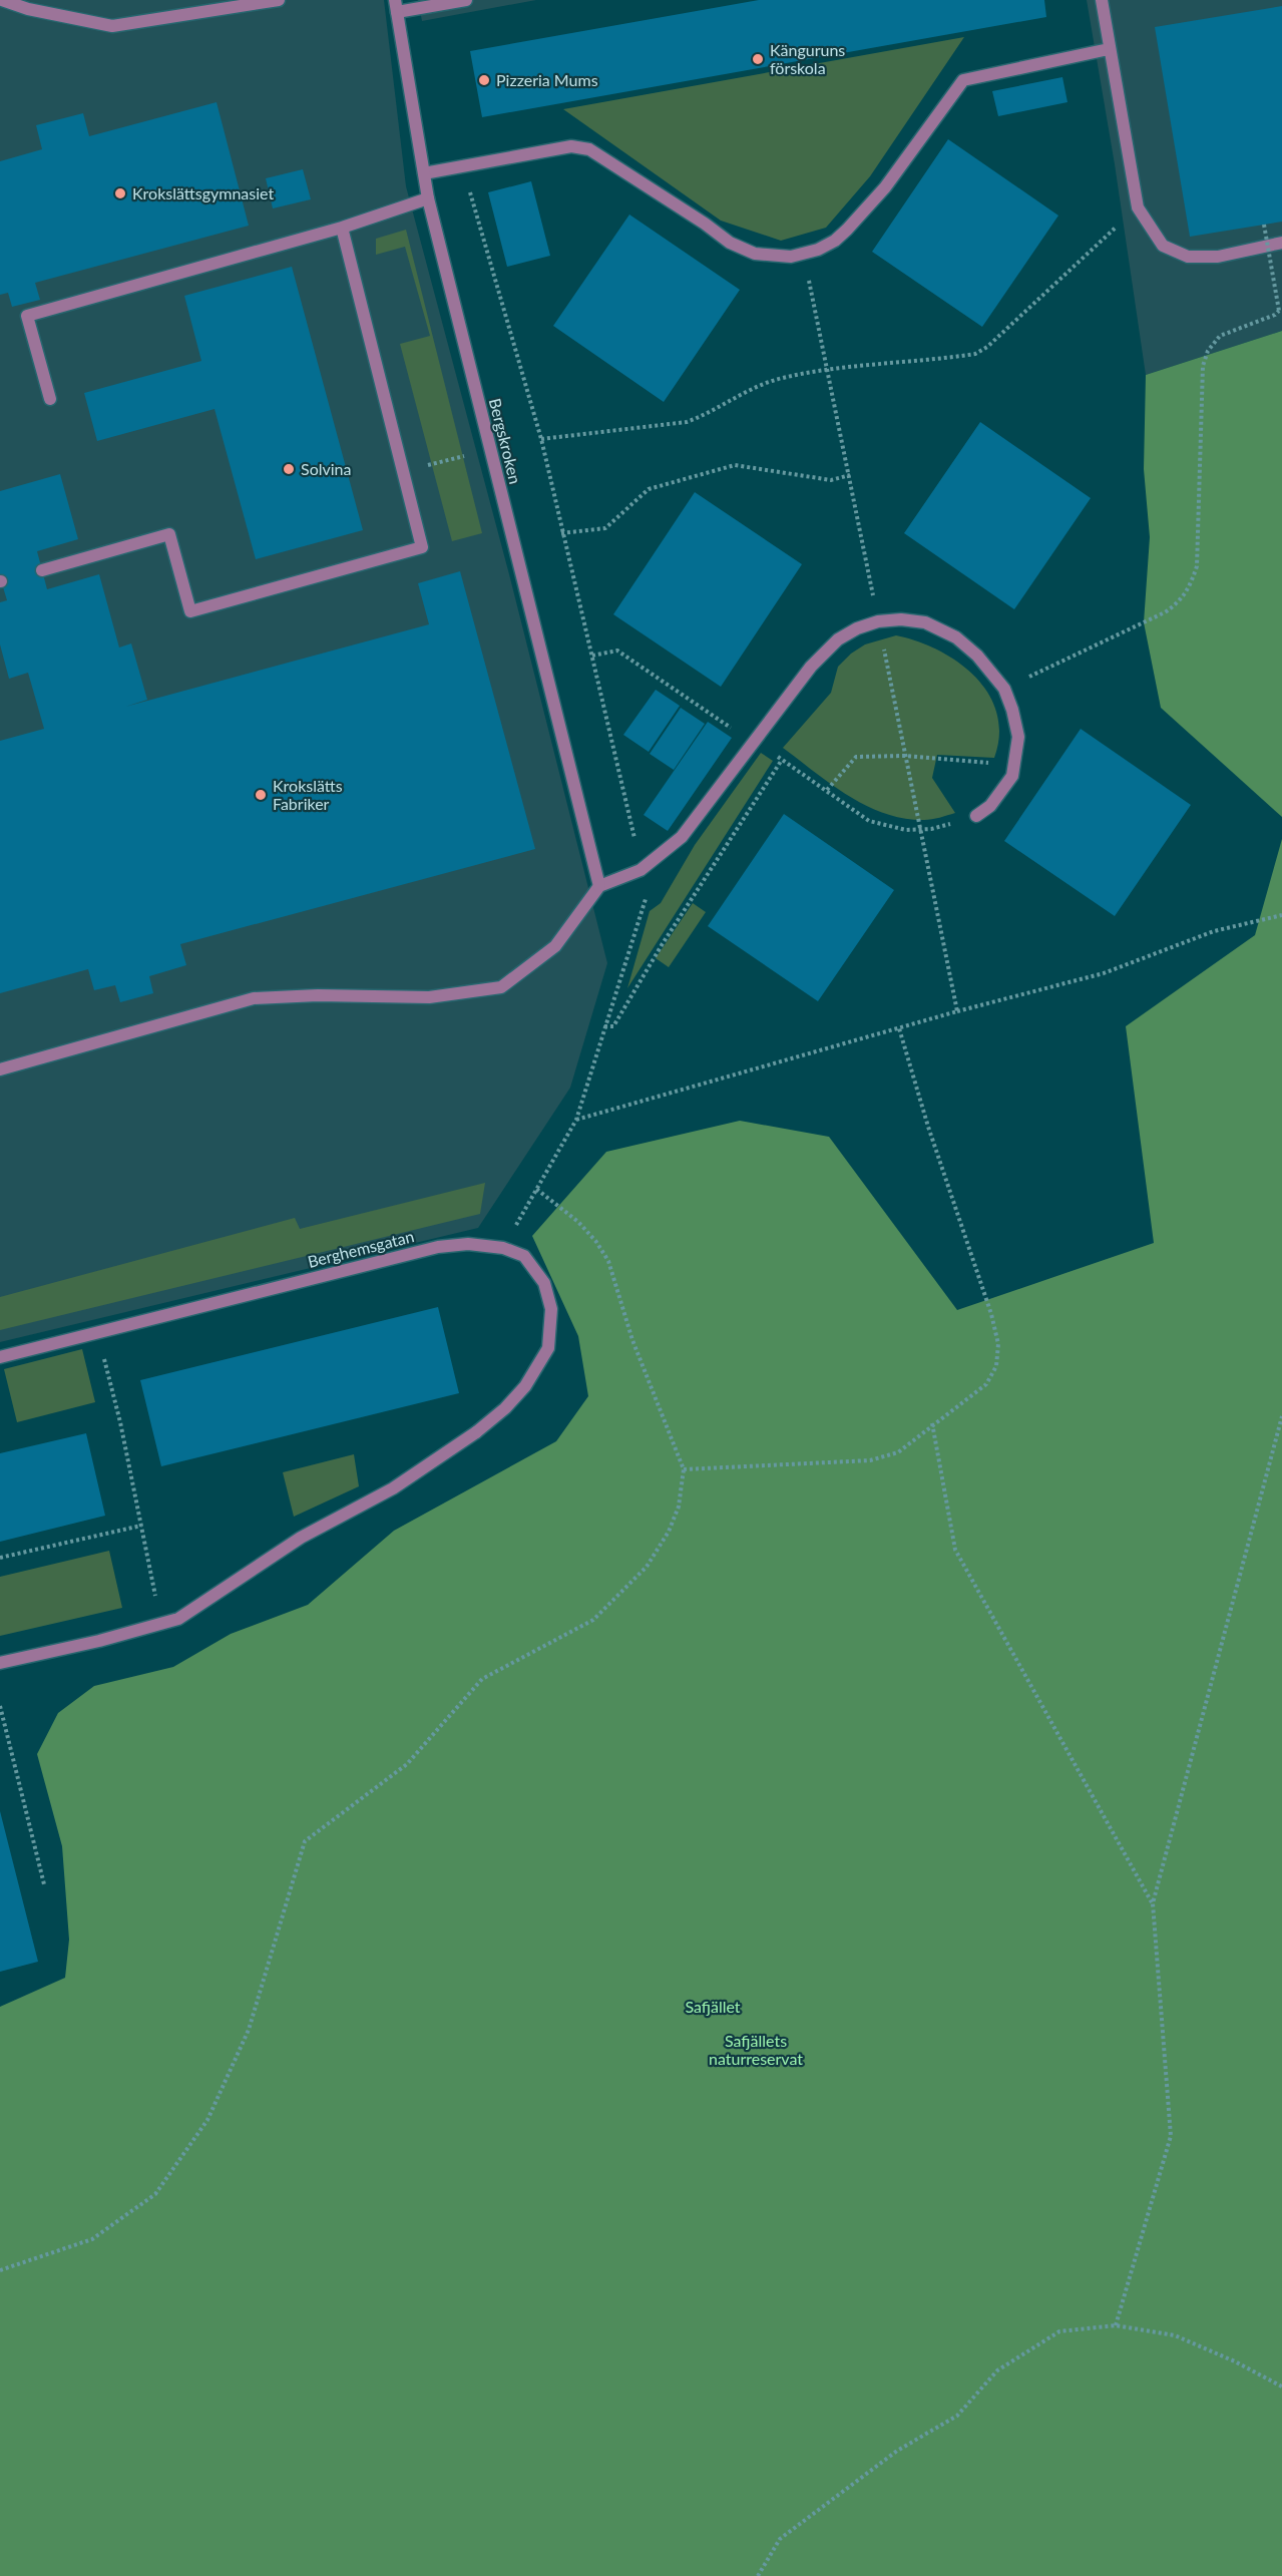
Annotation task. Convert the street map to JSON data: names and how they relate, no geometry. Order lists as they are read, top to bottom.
{
  "streets": {
    "street": ["Bergskroken", "Berghemsgatan"]
  },
  "parks": ["Safjället", "Safjällets naturreservat"],
  "places": [
    "Känguruns förskola",
    "Pizzeria Mums",
    "Krokslättsgymnasiet",
    "Solvina",
    "Krokslätts Fabriker"
  ]
}
